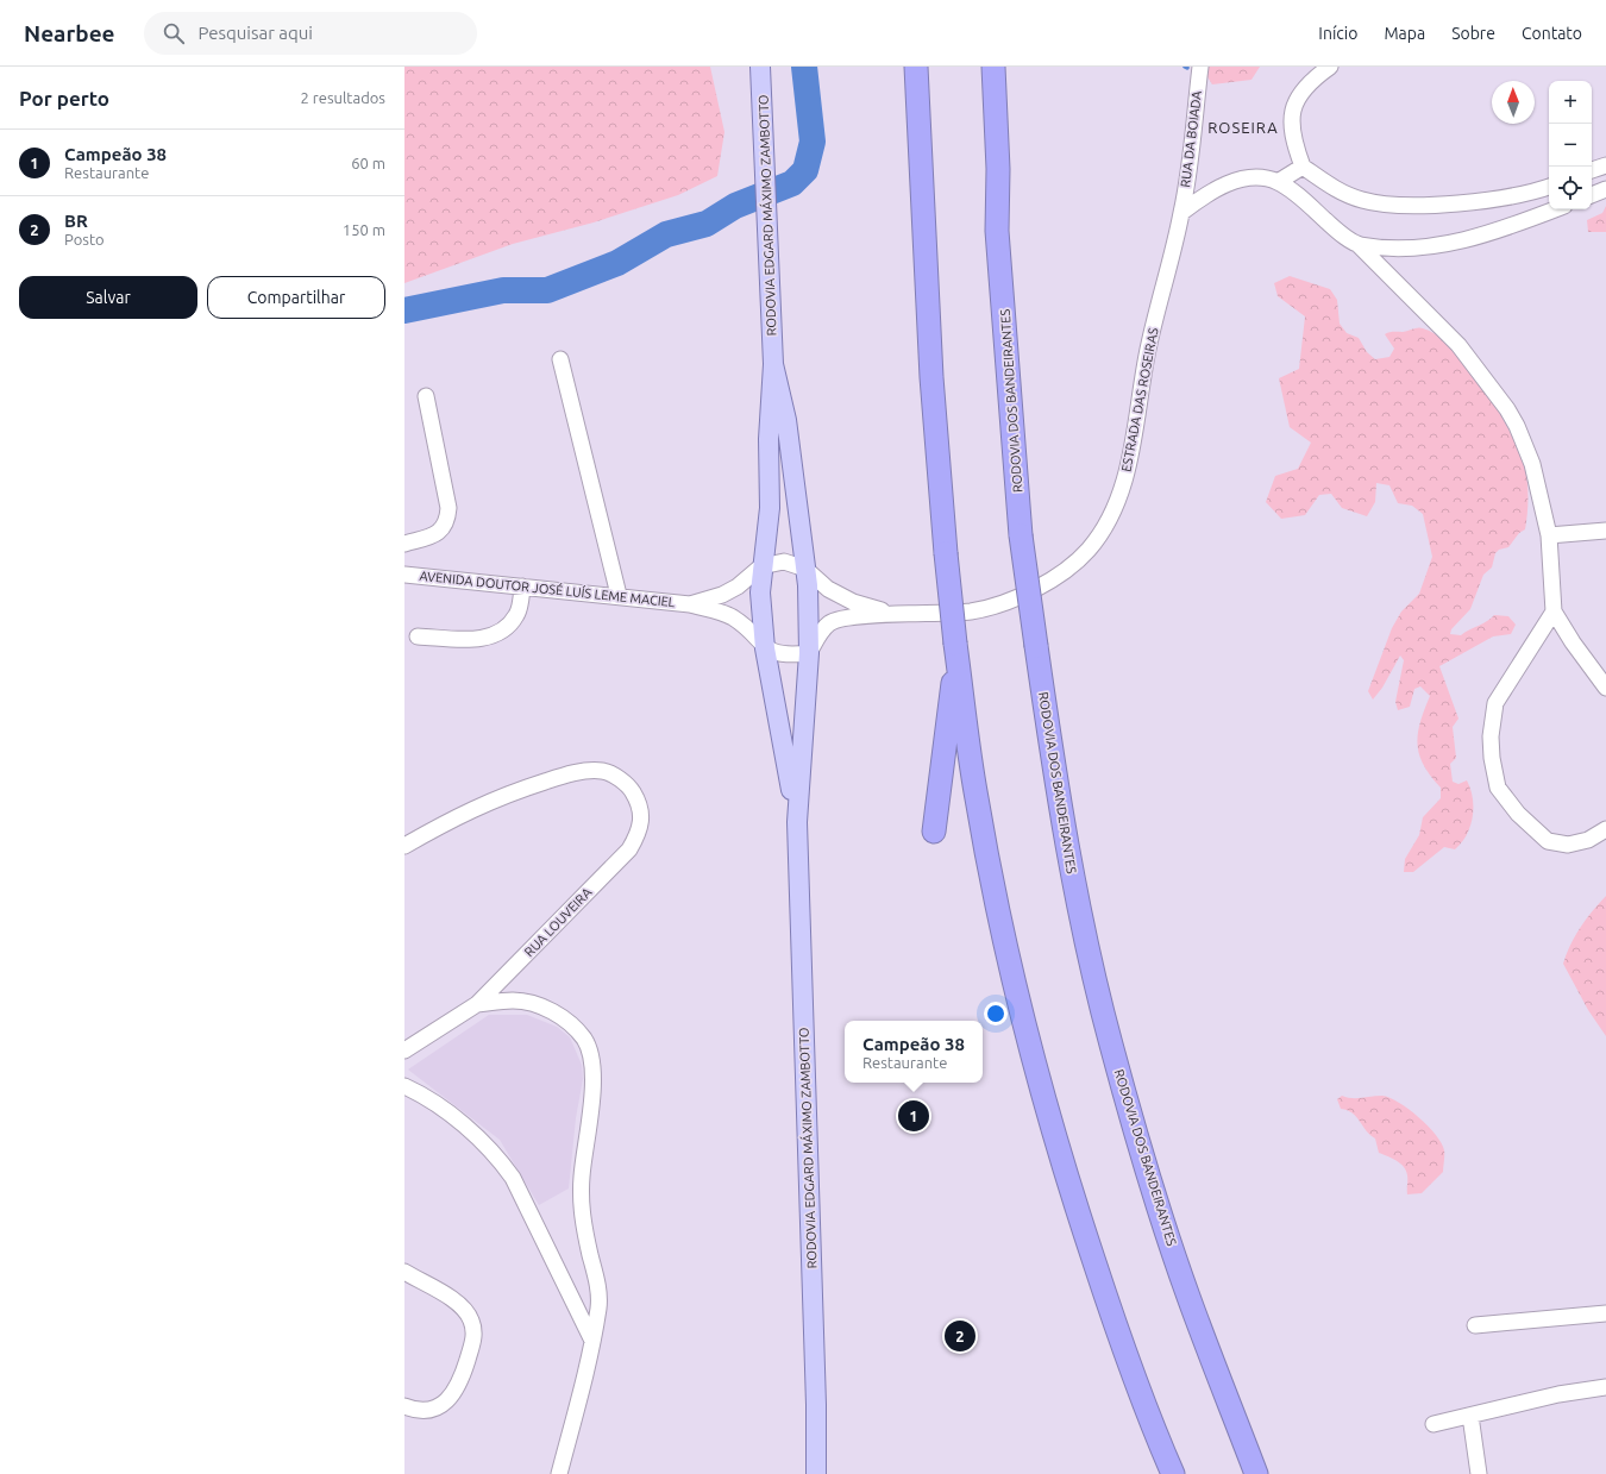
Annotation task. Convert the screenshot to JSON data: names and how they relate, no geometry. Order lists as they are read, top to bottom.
{
  "streets": {
    "highway": ["RODOVIA DOS BANDEIRANTES"],
    "main road": ["RODOVIA EDGARD MÁXIMO ZAMBOTTO"],
    "street": [
      "RUA DA BOIADA",
      "ESTRADA DAS ROSEIRAS",
      "AVENIDA DOUTOR JOSÉ LUÍS LEME MACIEL",
      "RUA LOUVEIRA"
    ]
  },
  "crossings": [
    ["RUA DA BOIADA", "ESTRADA DAS ROSEIRAS"],
    ["RODOVIA EDGARD MÁXIMO ZAMBOTTO", "ESTRADA DAS ROSEIRAS"],
    ["RODOVIA EDGARD MÁXIMO ZAMBOTTO", "AVENIDA DOUTOR JOSÉ LUÍS LEME MACIEL"]
  ],
  "districts": ["ROSEIRA"],
  "north": "top",
  "page": {
    "header": "Nearbee",
    "search": "Pesquisar aqui",
    "nav": [
      "Início",
      "Mapa",
      "Sobre",
      "Contato"
    ],
    "heading": ["Por perto", "2 resultados"],
    "map_buttons": ["+", "−"],
    "list": [
      {
        "mark": "1",
        "name": "Campeão 38",
        "note": "Restaurante",
        "value": "60 m"
      },
      {
        "mark": "2",
        "name": "BR",
        "note": "Posto",
        "value": "150 m"
      }
    ],
    "buttons": ["Salvar", "Compartilhar"],
    "popup": ["Campeão 38", "Restaurante"],
    "pins": ["1", "2"]
  }
}
